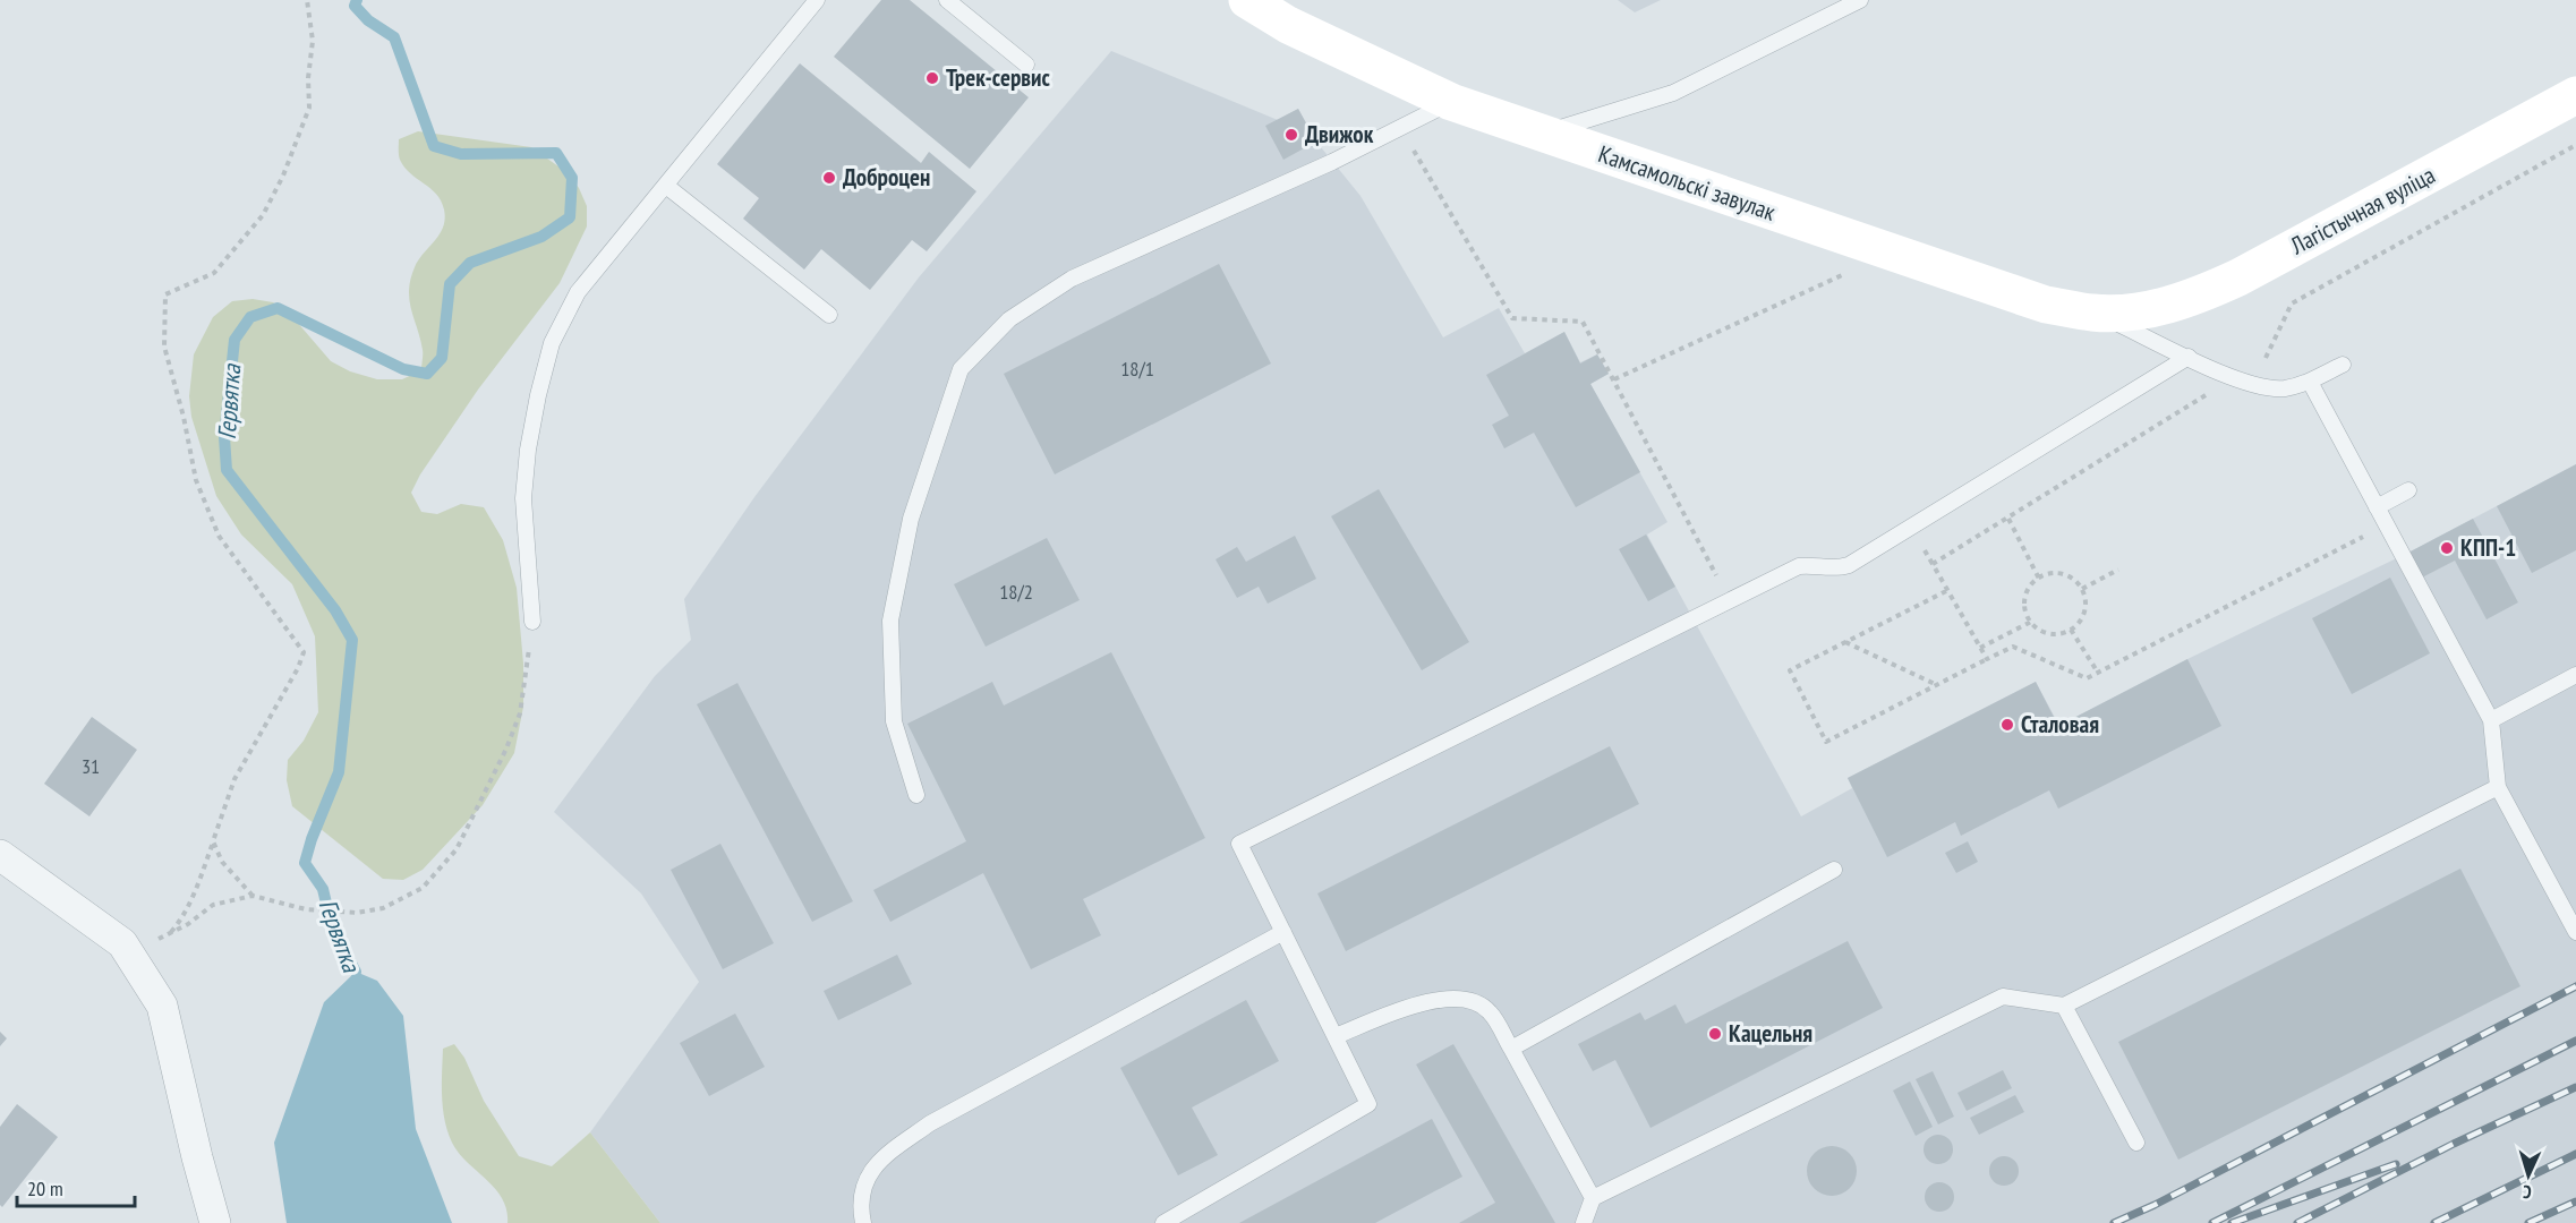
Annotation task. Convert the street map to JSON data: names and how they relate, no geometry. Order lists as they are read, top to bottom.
{
  "streets": {
    "street": ["Камсамольскі завулак", "Лагістычная вуліца"]
  },
  "crossings": [
    ["Камсамольскі завулак", "Лагістычная вуліца"]
  ],
  "water": ["Гервятка"],
  "places": [
    "Трек-сервис",
    "Движок",
    "Доброцен",
    "КПП-1",
    "Сталовая",
    "Кацельня"
  ],
  "house_numbers": ["18/1", "18/2", "31"],
  "scale_bar": "20 m",
  "north": "bottom"
}
